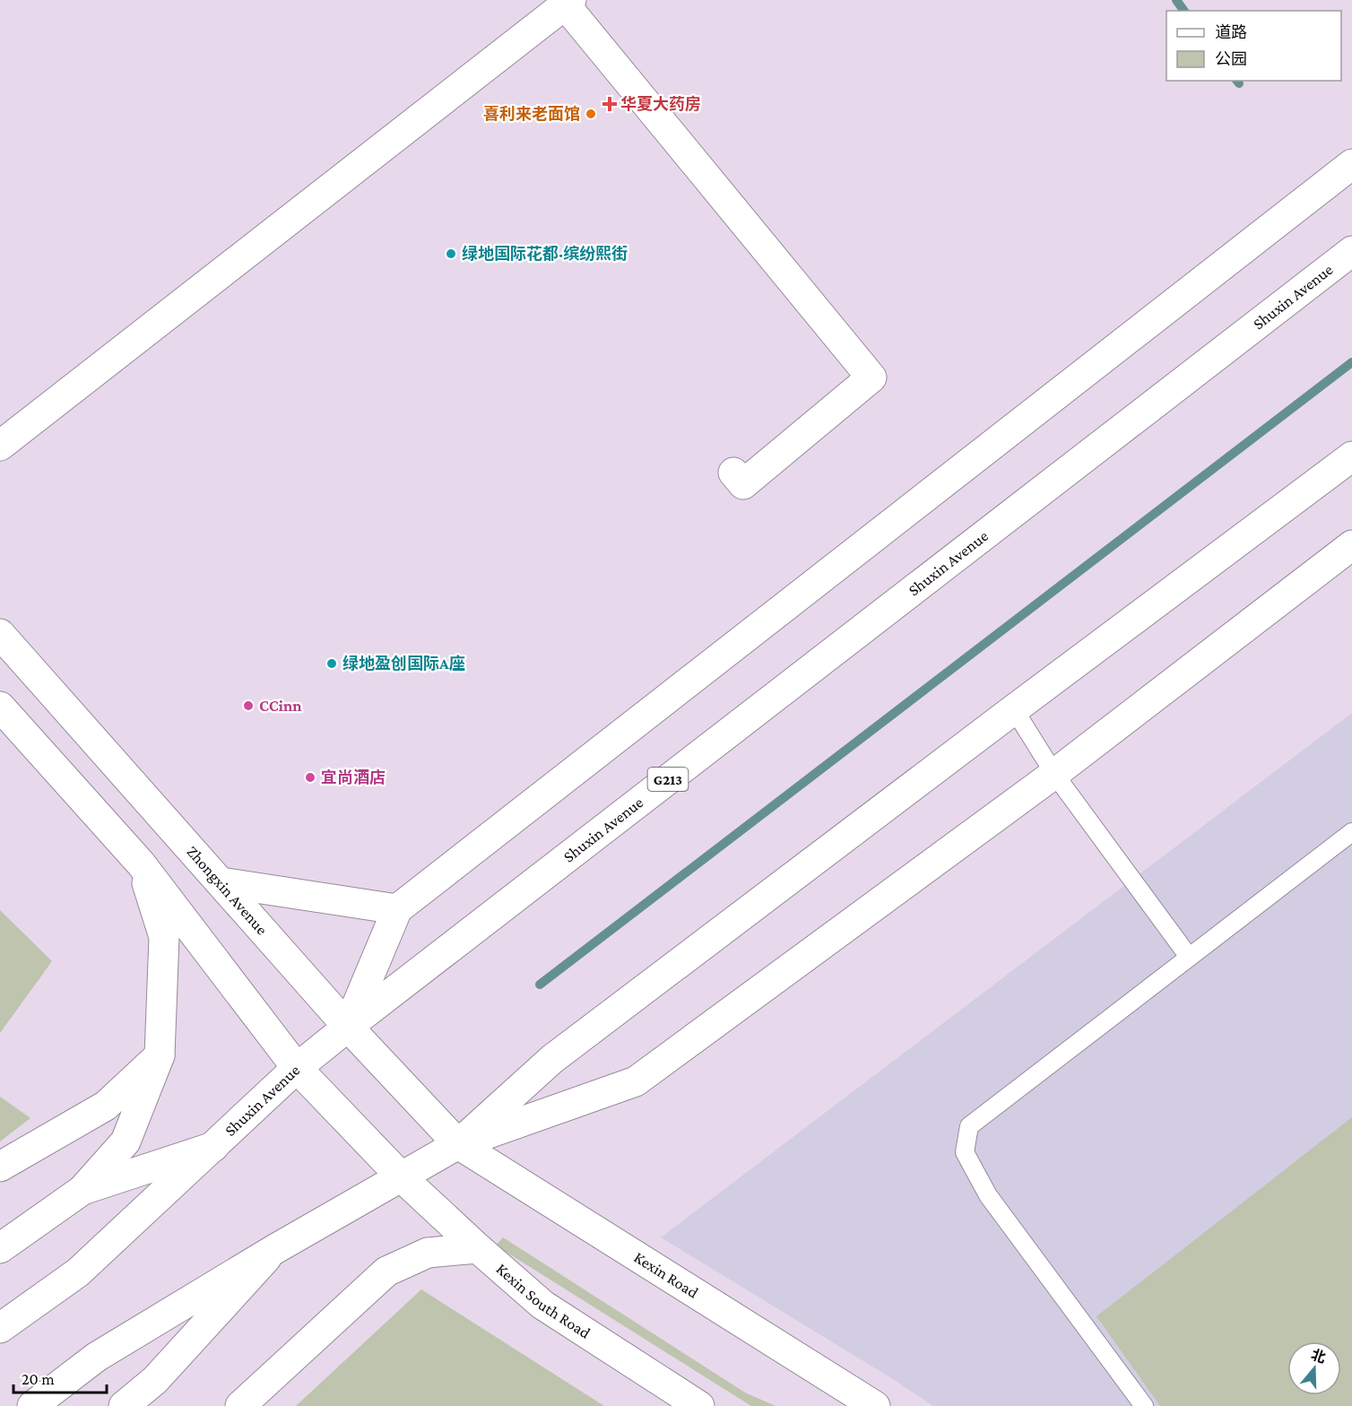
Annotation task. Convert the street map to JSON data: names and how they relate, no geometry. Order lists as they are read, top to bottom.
{
  "streets": {
    "main road": [
      "Shuxin Avenue",
      "G213",
      "Zhongxin Avenue",
      "Kexin Road",
      "Kexin South Road"
    ]
  },
  "crossings": [
    ["Shuxin Avenue", "Zhongxin Avenue"],
    ["Zhongxin Avenue", "Kexin Road"]
  ],
  "places": {
    "health": ["华夏大药房"],
    "other": [
      "喜利来老面馆",
      "绿地国际花都·缤纷熙街",
      "绿地盈创国际A座",
      "CCinn",
      "宜尚酒店"
    ]
  },
  "legend": ["道路", "公园"],
  "scale_bar": "20 m",
  "north": "top"
}
